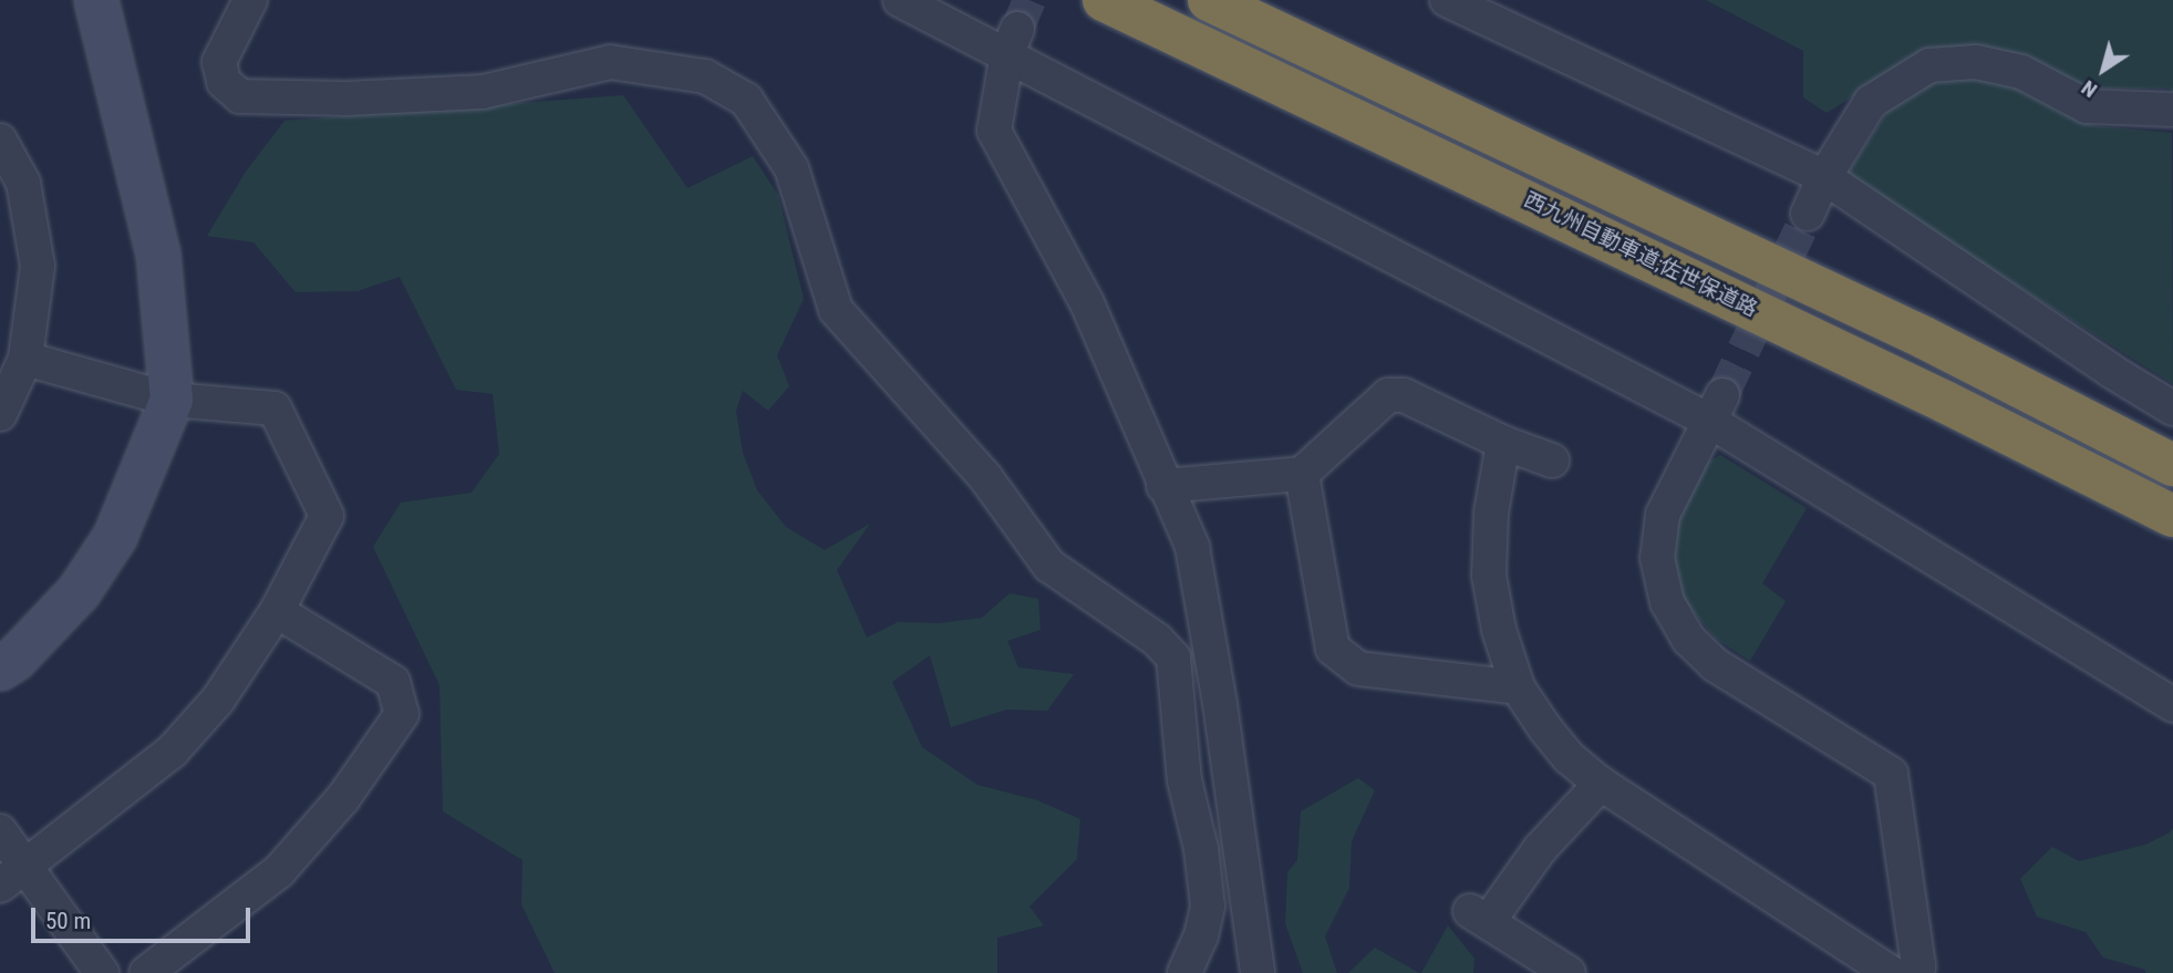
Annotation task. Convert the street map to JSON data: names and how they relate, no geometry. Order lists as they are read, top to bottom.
{
  "streets": {
    "highway": ["西九州自動車道;佐世保道路"]
  },
  "scale_bar": "50 m",
  "north": "bottom left"
}
